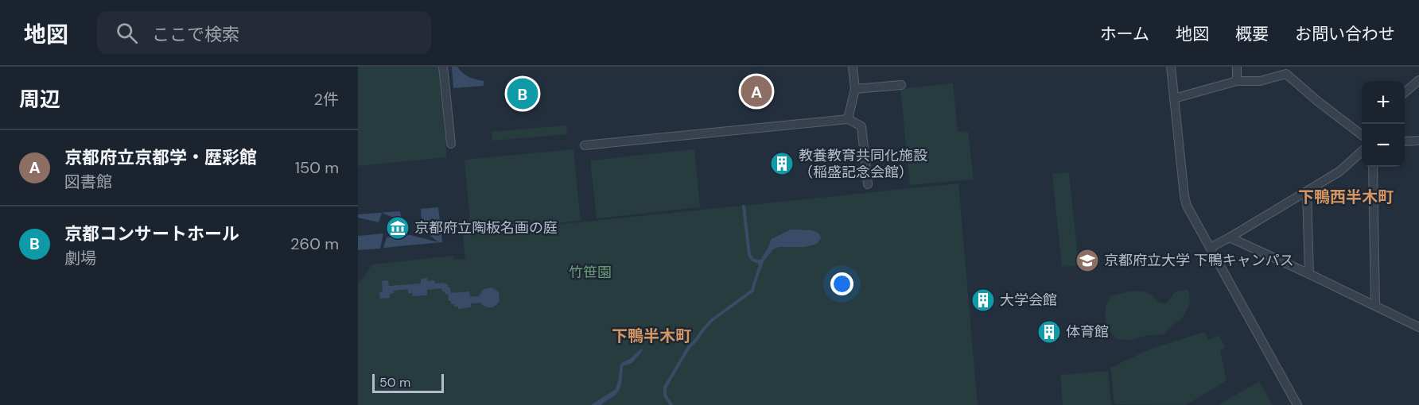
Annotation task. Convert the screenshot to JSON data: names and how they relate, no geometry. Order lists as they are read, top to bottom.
{
  "districts": ["下鴨西半木町", "下鴨半木町"],
  "parks": ["竹笹園"],
  "places": {
    "building": ["教養教育共同化施設 （稲盛記念会館）", "大学会館", "体育館"],
    "museum": ["京都府立陶板名画の庭"],
    "school or university": ["京都府立大学 下鴨キャンパス"]
  },
  "scale_bar": "50 m",
  "page": {
    "header": "地図",
    "search": "ここで検索",
    "nav": [
      "ホーム",
      "地図",
      "概要",
      "お問い合わせ"
    ],
    "heading": ["周辺", "2件"],
    "pins": ["A", "B"],
    "map_buttons": ["+", "−"],
    "list": [
      {
        "mark": "A",
        "name": "京都府立京都学・歴彩館",
        "note": "図書館",
        "value": "150 m"
      },
      {
        "mark": "B",
        "name": "京都コンサートホール",
        "note": "劇場",
        "value": "260 m"
      }
    ],
    "scale": "50 m"
  }
}
